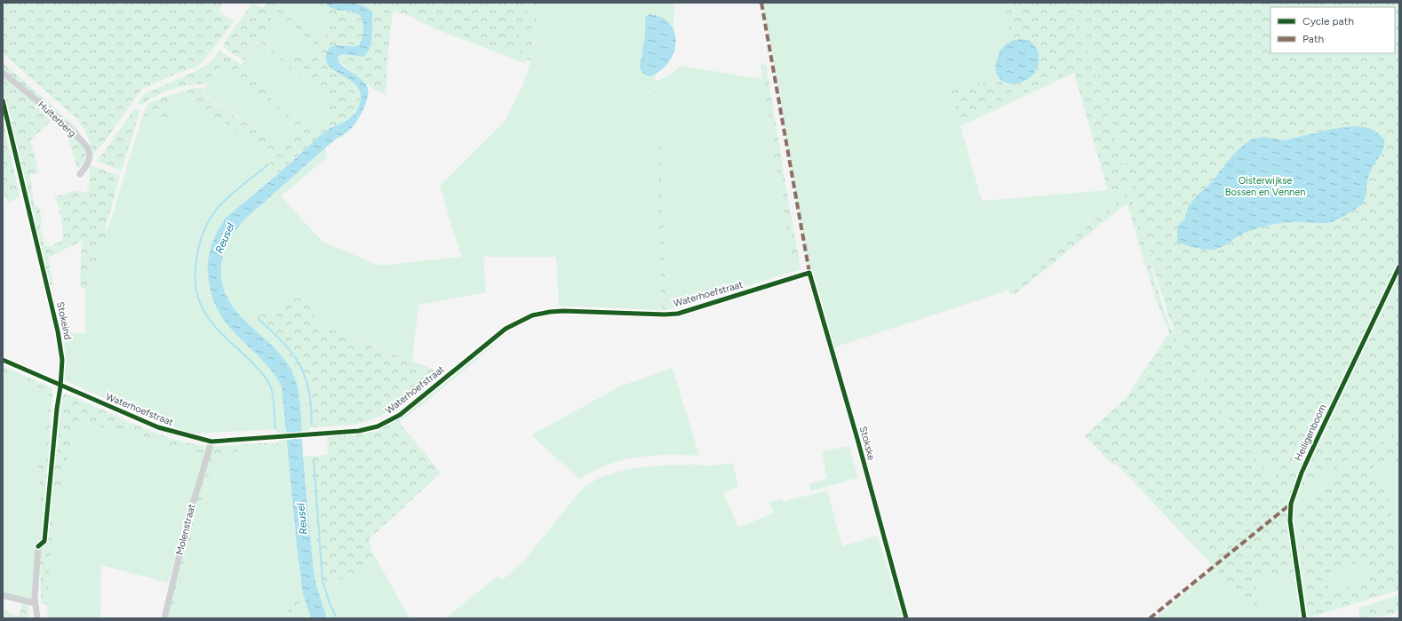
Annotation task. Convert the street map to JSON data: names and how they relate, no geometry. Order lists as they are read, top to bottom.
{
  "streets": {
    "street": [
      "Hulterberg",
      "Waterhoefstraat",
      "Heiligenboom",
      "Stokske",
      "Molenstraat"
    ],
    "cycle path": ["Stokeind"]
  },
  "crossings": [
    ["Waterhoefstraat", "Stokske"],
    ["Waterhoefstraat", "Molenstraat"]
  ],
  "water": ["Reusel"],
  "parks": ["Oisterwijkse Bossen en Vennen"],
  "legend": ["Cycle path", "Path"]
}
